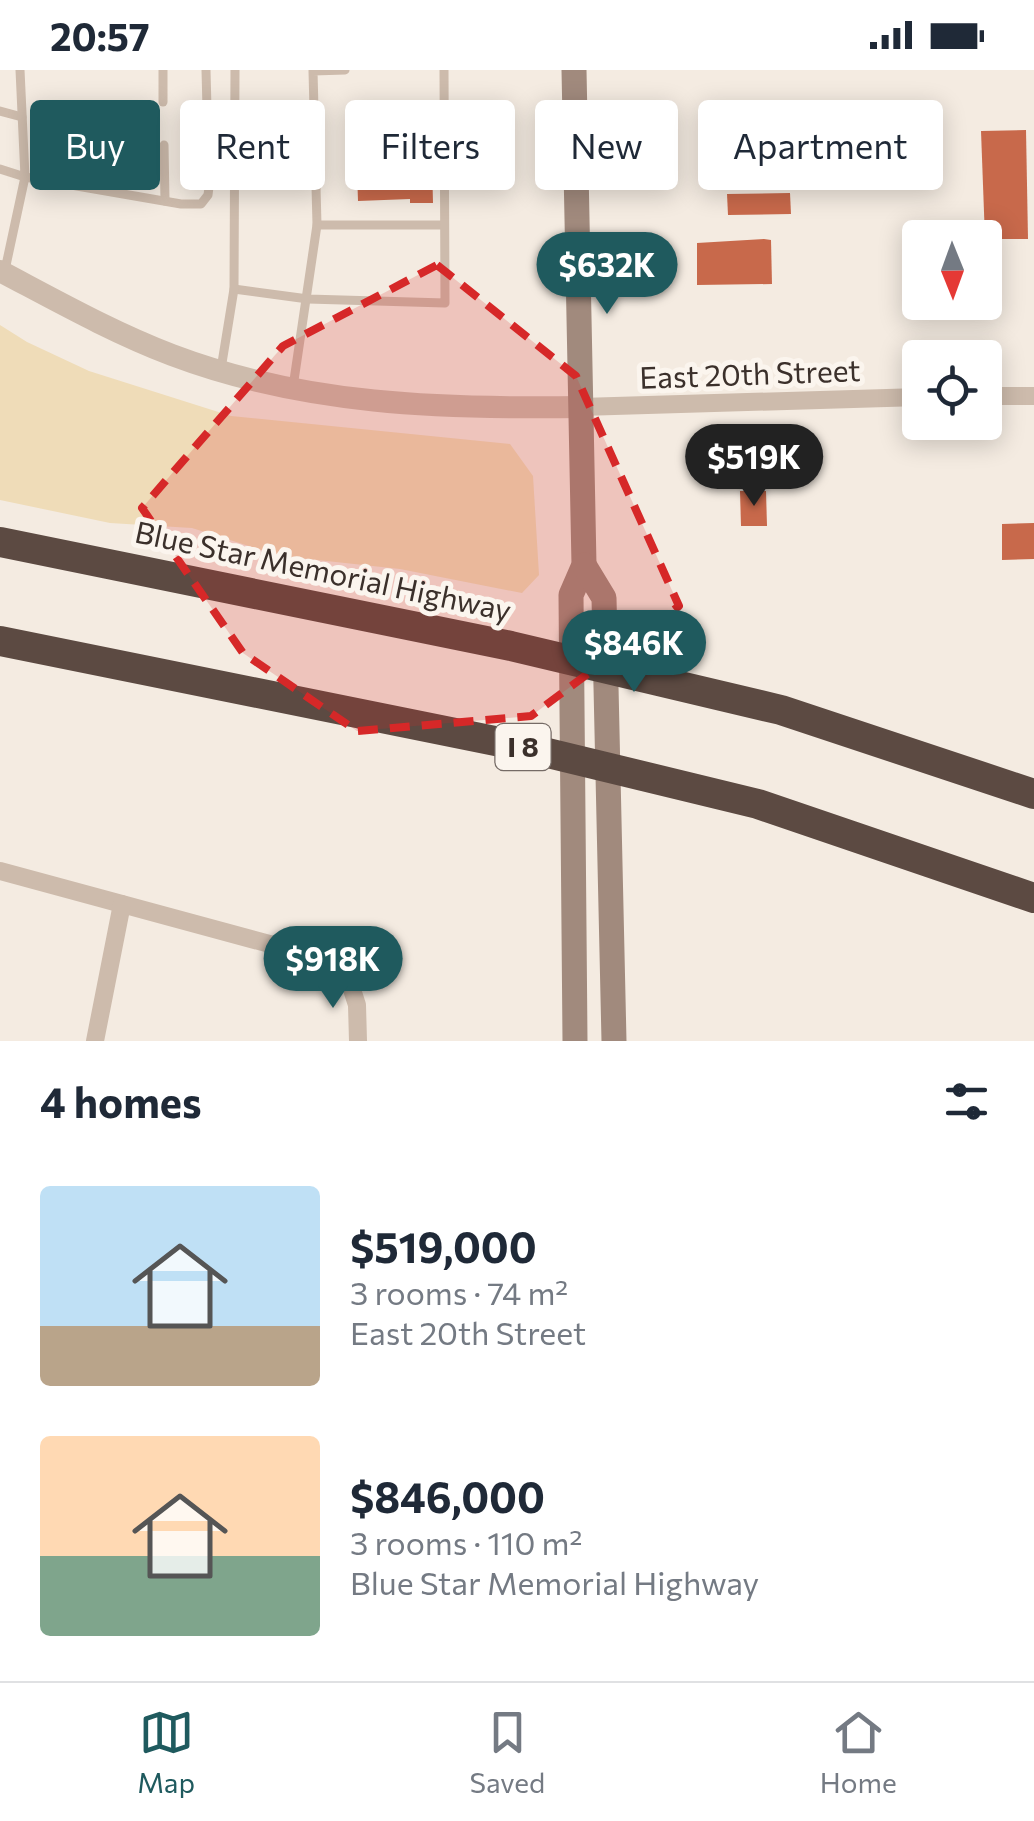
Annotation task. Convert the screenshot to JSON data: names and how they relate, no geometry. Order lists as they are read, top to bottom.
{
  "streets": {
    "highway": ["Blue Star Memorial Highway", "I 8"],
    "street": ["East 20th Street"]
  },
  "north": "bottom",
  "page": {
    "status": "20:57",
    "chip": [
      "Buy",
      "Rent",
      "Filters",
      "New",
      "Apartment"
    ],
    "price": [
      "$632K",
      "$519K",
      "$846K",
      "$918K"
    ],
    "heading": "4 homes",
    "list": [
      {
        "name": "$519,000",
        "note": "3 rooms · 74 m² · East 20th Street"
      },
      {
        "name": "$846,000",
        "note": "3 rooms · 110 m² · Blue Star Memorial Highway"
      }
    ],
    "tabs": ["Map", "Saved", "Home"]
  }
}
